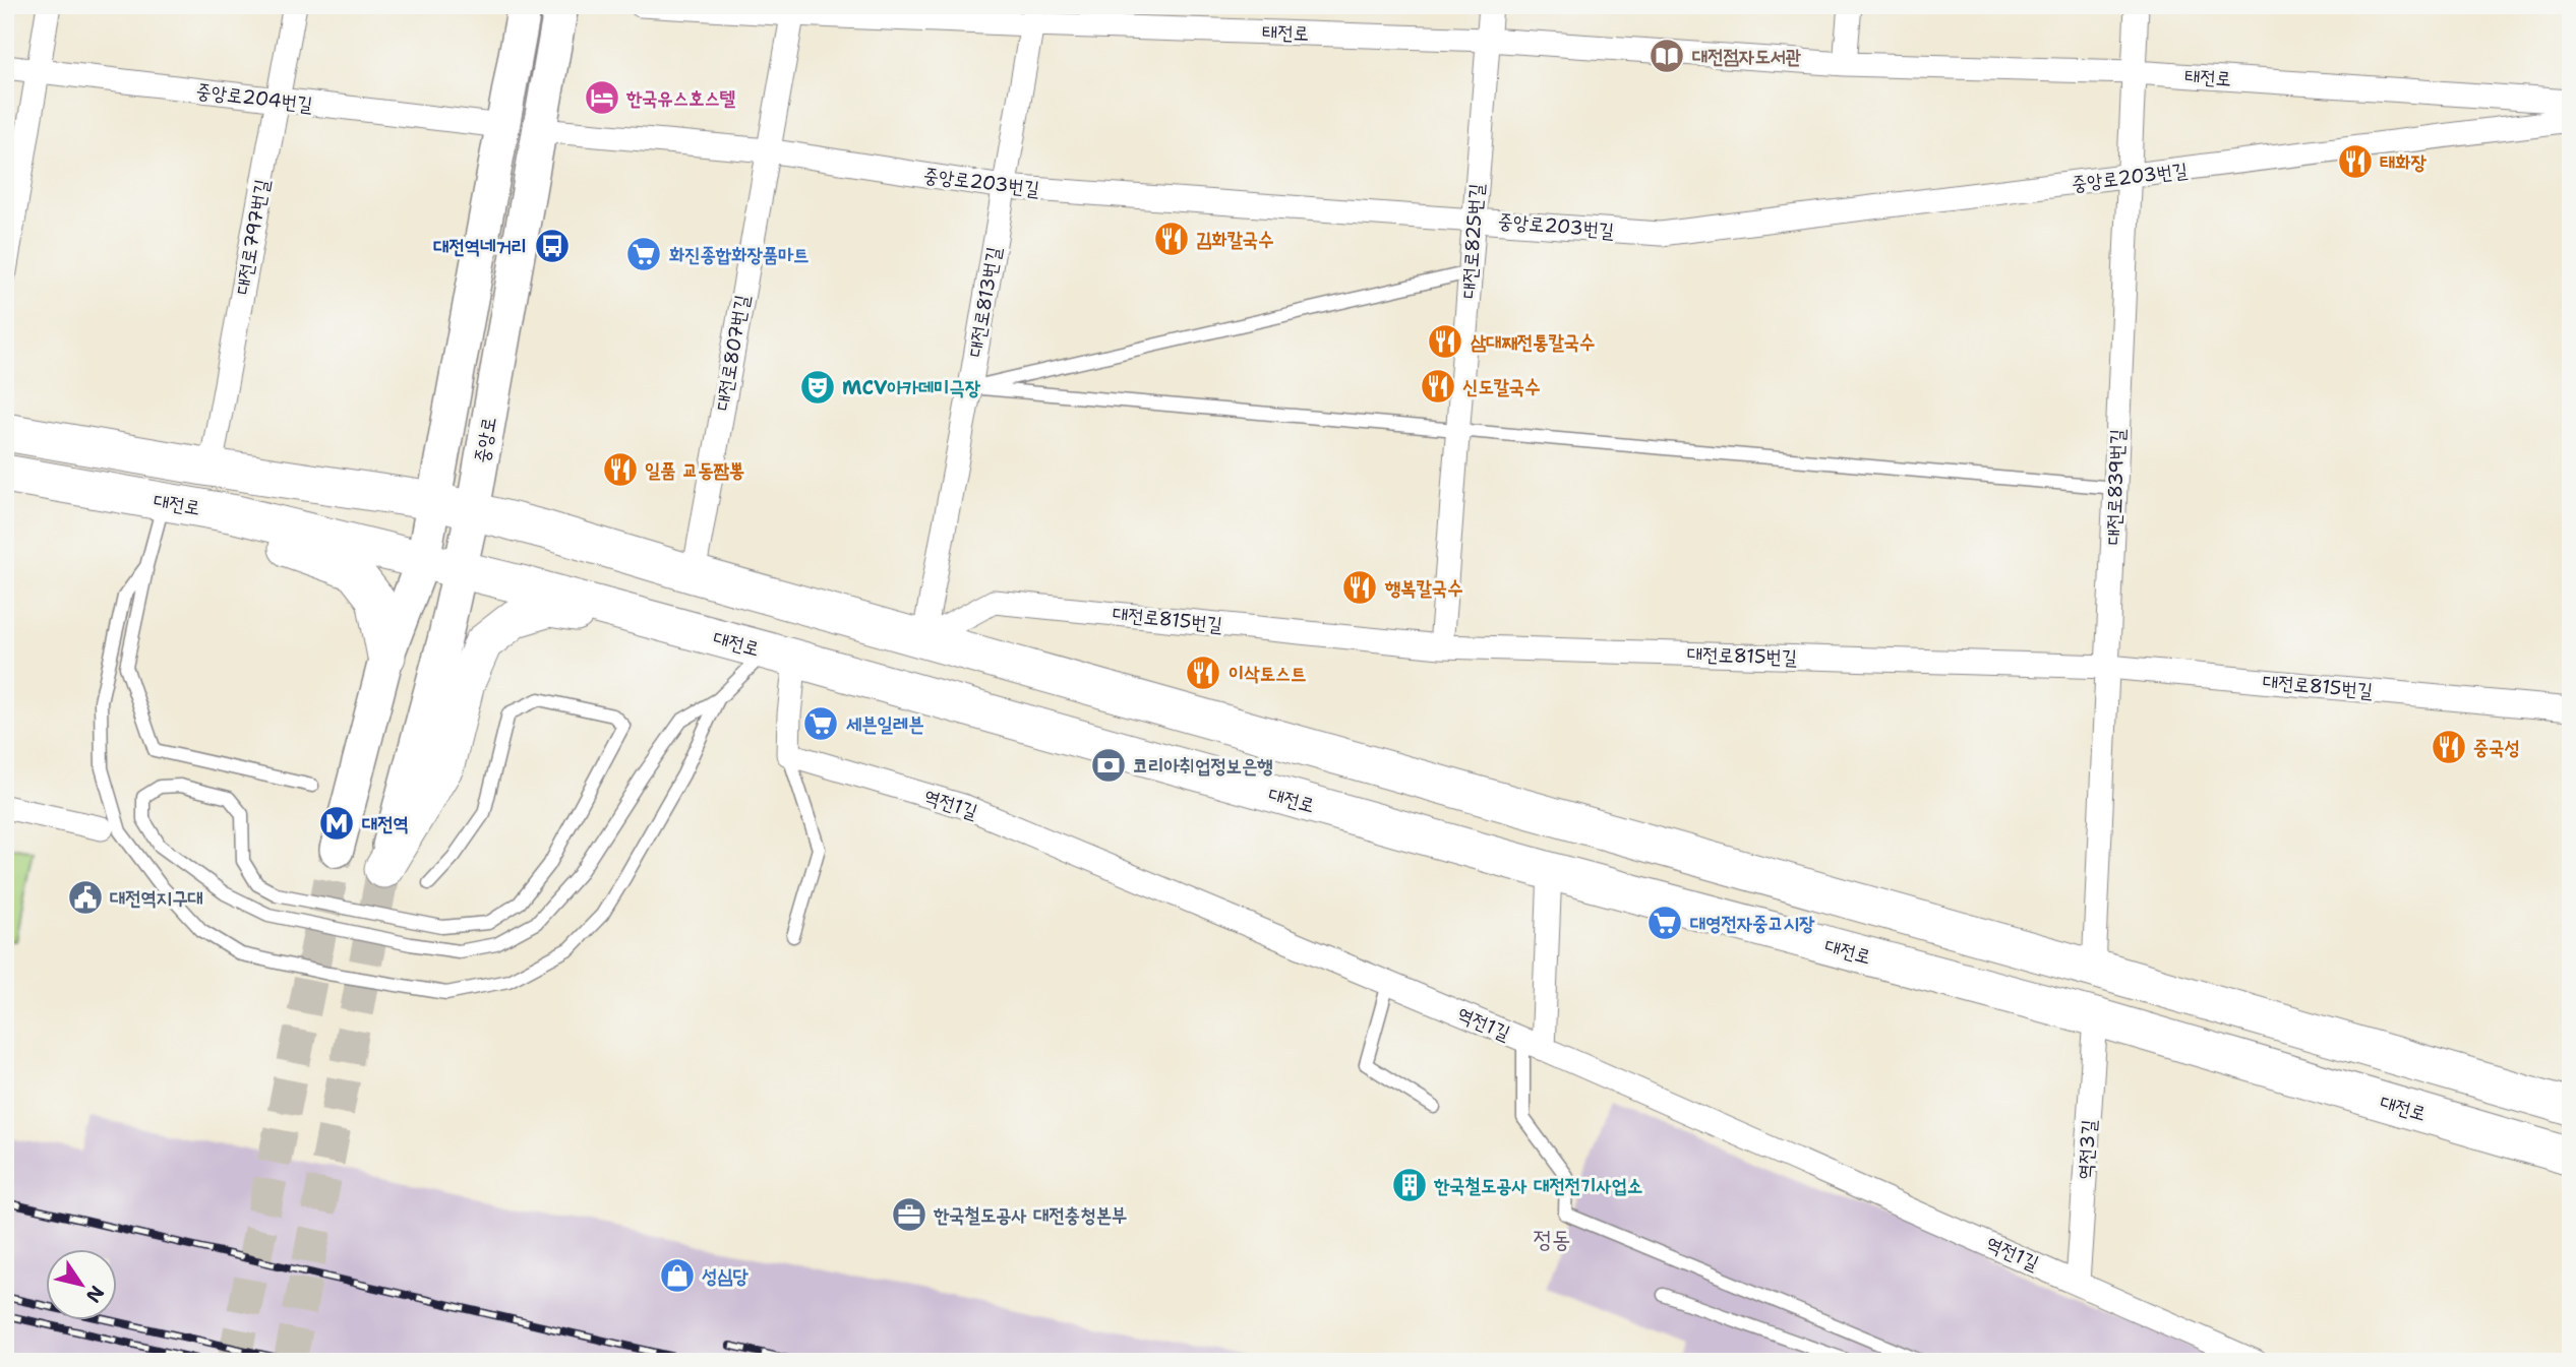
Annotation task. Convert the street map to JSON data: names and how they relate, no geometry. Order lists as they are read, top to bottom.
{
  "streets": {
    "main road": ["중앙로", "대전로"],
    "street": [
      "태전로",
      "중앙로204번길",
      "중앙로203번길",
      "대전로797번길",
      "대전로825번길",
      "대전로813번길",
      "대전로807번길",
      "대전로839번길",
      "대전로815번길",
      "역전1길",
      "역전3길"
    ]
  },
  "crossings": [
    ["태전로", "대전로825번길"],
    ["태전로", "대전로813번길"],
    ["태전로", "대전로807번길"],
    ["태전로", "대전로839번길"],
    ["중앙로204번길", "대전로797번길"],
    ["중앙로204번길", "중앙로"],
    ["중앙로203번길", "대전로825번길"],
    ["중앙로203번길", "대전로813번길"],
    ["중앙로203번길", "대전로807번길"],
    ["중앙로203번길", "중앙로"],
    ["중앙로203번길", "대전로839번길"],
    ["대전로825번길", "대전로815번길"],
    ["대전로813번길", "대전로815번길"],
    ["중앙로", "대전로"],
    ["대전로839번길", "대전로815번길"],
    ["대전로", "역전3길"],
    ["역전1길", "역전3길"]
  ],
  "districts": ["정동"],
  "places": {
    "library": ["대전점자도서관"],
    "hotel": ["한국유스호스텔"],
    "restaurant": [
      "태화장",
      "김화칼국수",
      "삼대째전통칼국수",
      "신도칼국수",
      "일품 교동짬뽕",
      "행복칼국수",
      "이삭토스트",
      "중국성"
    ],
    "bus stop": ["대전역네거리"],
    "supermarket": ["화진종합화장품마트", "세븐일레븐", "대영전자중고시장"],
    "theatre": ["MCV아카데미극장"],
    "bank": ["코리아취업정보은행"],
    "metro station": ["대전역"],
    "public building": ["대전역지구대"],
    "building": ["한국철도공사 대전전기사업소"],
    "office": ["한국철도공사 대전충청본부"],
    "shop": ["성심당"]
  },
  "north": "bottom right"
}
